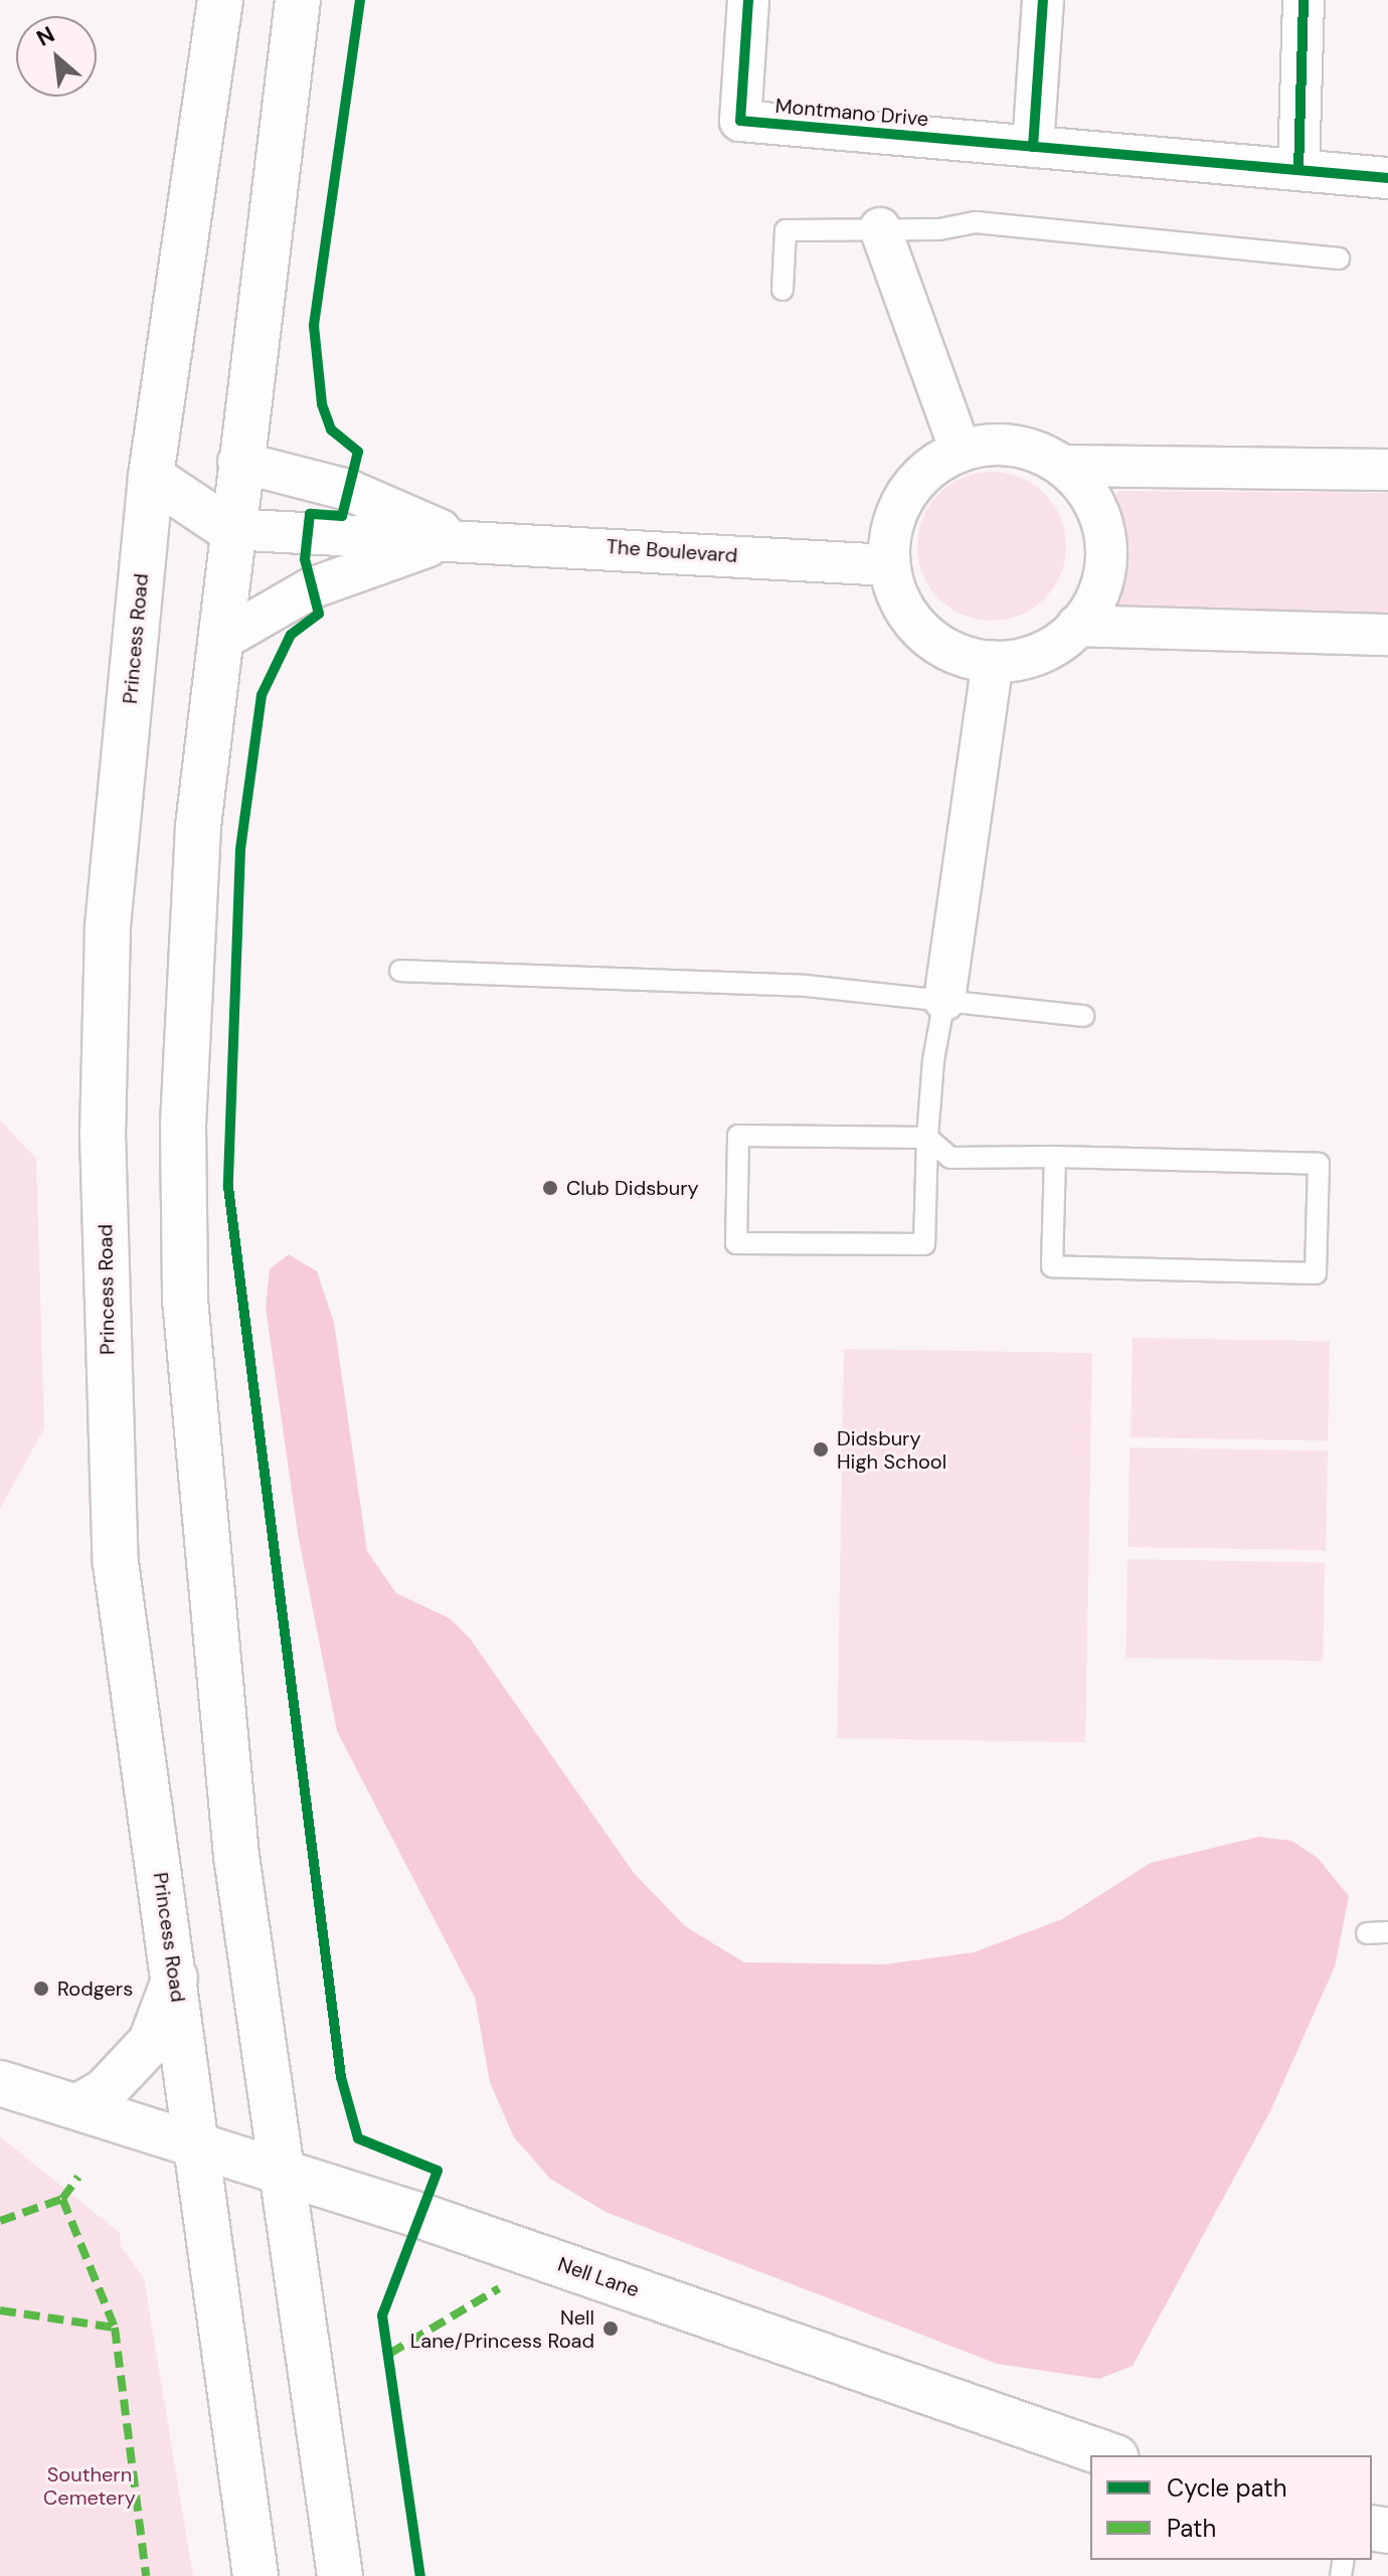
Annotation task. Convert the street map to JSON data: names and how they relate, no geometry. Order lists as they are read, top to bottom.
{
  "streets": {
    "main road": ["Princess Road", "Nell Lane"],
    "street": ["Montmano Drive", "The Boulevard"]
  },
  "crossings": [
    ["Princess Road", "Nell Lane"]
  ],
  "parks": ["Southern Cemetery"],
  "places": [
    "Club Didsbury",
    "Didsbury High School",
    "Rodgers",
    "Nell Lane/Princess Road"
  ],
  "legend": ["Cycle path", "Path"],
  "north": "top left"
}
